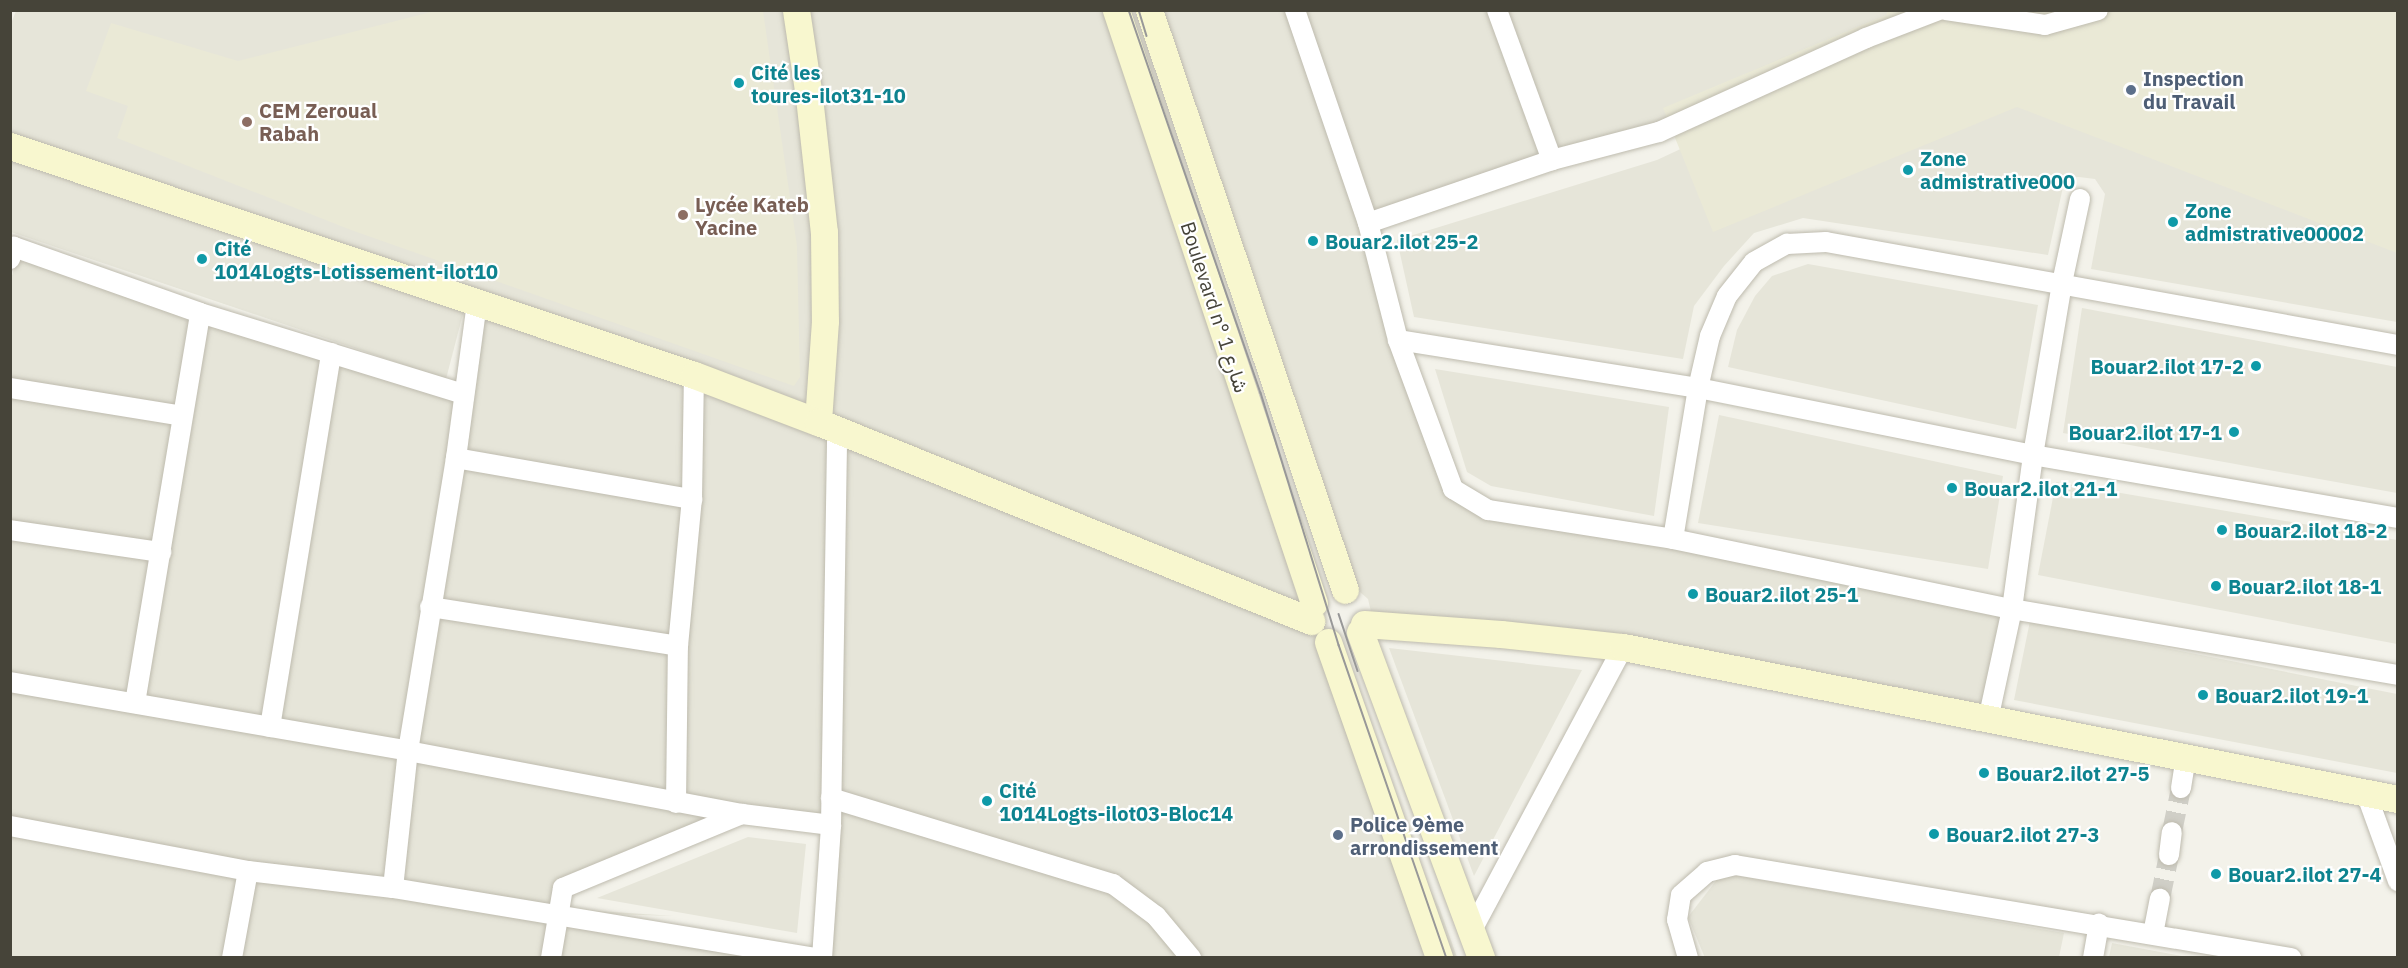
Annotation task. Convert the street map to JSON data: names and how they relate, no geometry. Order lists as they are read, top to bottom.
{
  "streets": {
    "street": ["Boulevard n° شارع 1"]
  },
  "places": [
    "Cité les toures-ilot31-10",
    "Inspection du Travail",
    "CEM Zeroual Rabah",
    "Zone admistrative000",
    "Lycée Kateb Yacine",
    "Zone admistrative00002",
    "Bouar2.ilot 25-2",
    "Cité 1014Logts-Lotissement-ilot10",
    "Bouar2.ilot 17-2",
    "Bouar2.ilot 17-1",
    "Bouar2.ilot 21-1",
    "Bouar2.ilot 18-2",
    "Bouar2.ilot 18-1",
    "Bouar2.ilot 25-1",
    "Bouar2.ilot 19-1",
    "Bouar2.ilot 27-5",
    "Cité 1014Logts-ilot03-Bloc14",
    "Bouar2.ilot 27-3",
    "Police 9ème arrondissement",
    "Bouar2.ilot 27-4"
  ]
}
